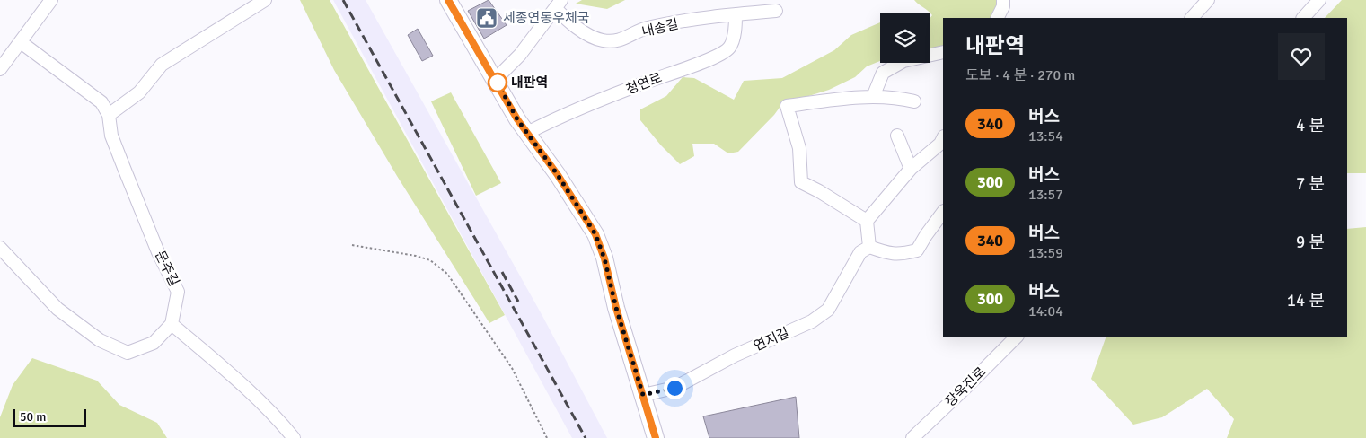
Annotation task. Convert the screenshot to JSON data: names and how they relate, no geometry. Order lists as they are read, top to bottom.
{
  "streets": {
    "street": [
      "내송길",
      "청연로",
      "문주길",
      "연지길",
      "장욱진로"
    ]
  },
  "crossings": [
    ["내송길", "청연로"]
  ],
  "places": {
    "public building": ["세종연동우체국"],
    "other": ["내판역"]
  },
  "lines": ["bus line 340"],
  "scale_bar": "50 m",
  "page": {
    "heading": ["내판역", "도보 · 4 분 · 270 m"],
    "list": [
      {
        "mark": "340",
        "name": "버스",
        "note": "13:54",
        "value": "4 분"
      },
      {
        "mark": "300",
        "name": "버스",
        "note": "13:57",
        "value": "7 분"
      },
      {
        "mark": "340",
        "name": "버스",
        "note": "13:59",
        "value": "9 분"
      },
      {
        "mark": "300",
        "name": "버스",
        "note": "14:04",
        "value": "14 분"
      }
    ],
    "scale": "50 m"
  }
}
